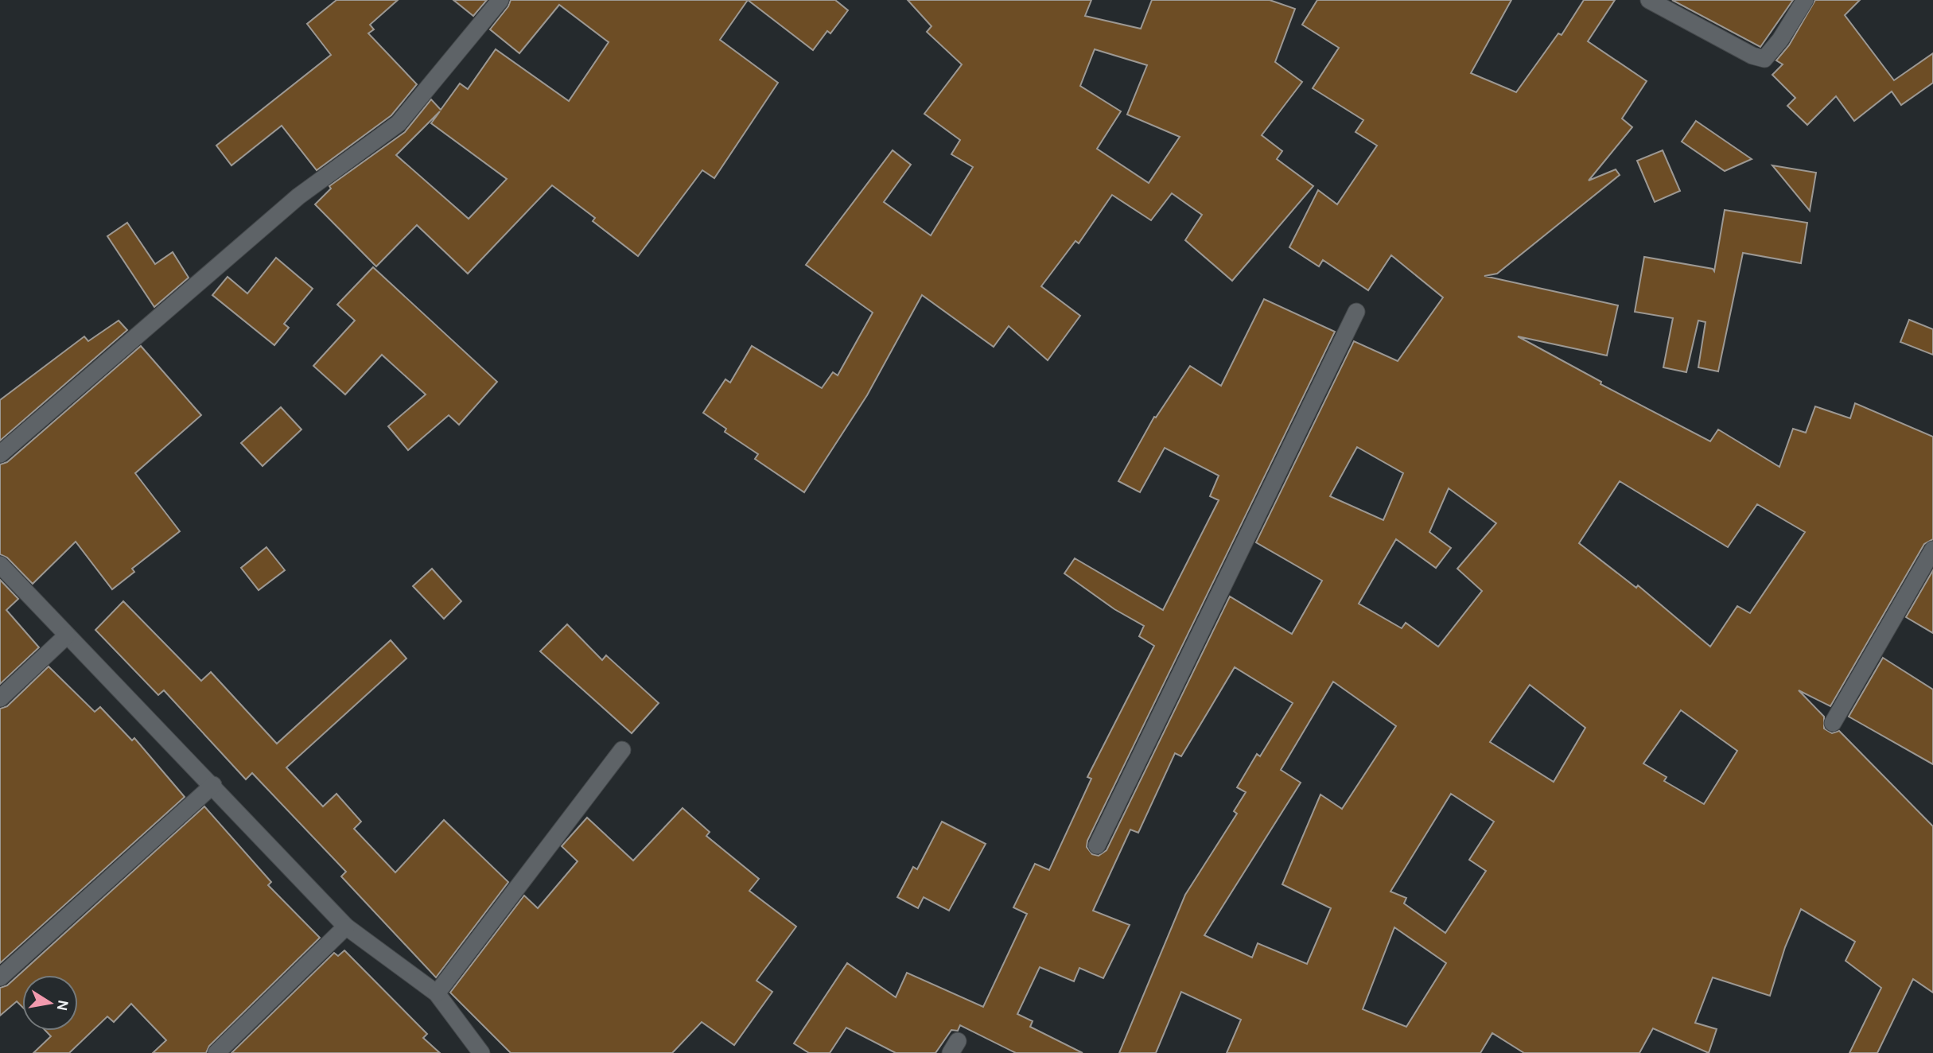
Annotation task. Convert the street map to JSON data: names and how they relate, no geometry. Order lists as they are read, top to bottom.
{
  "north": "right"
}
